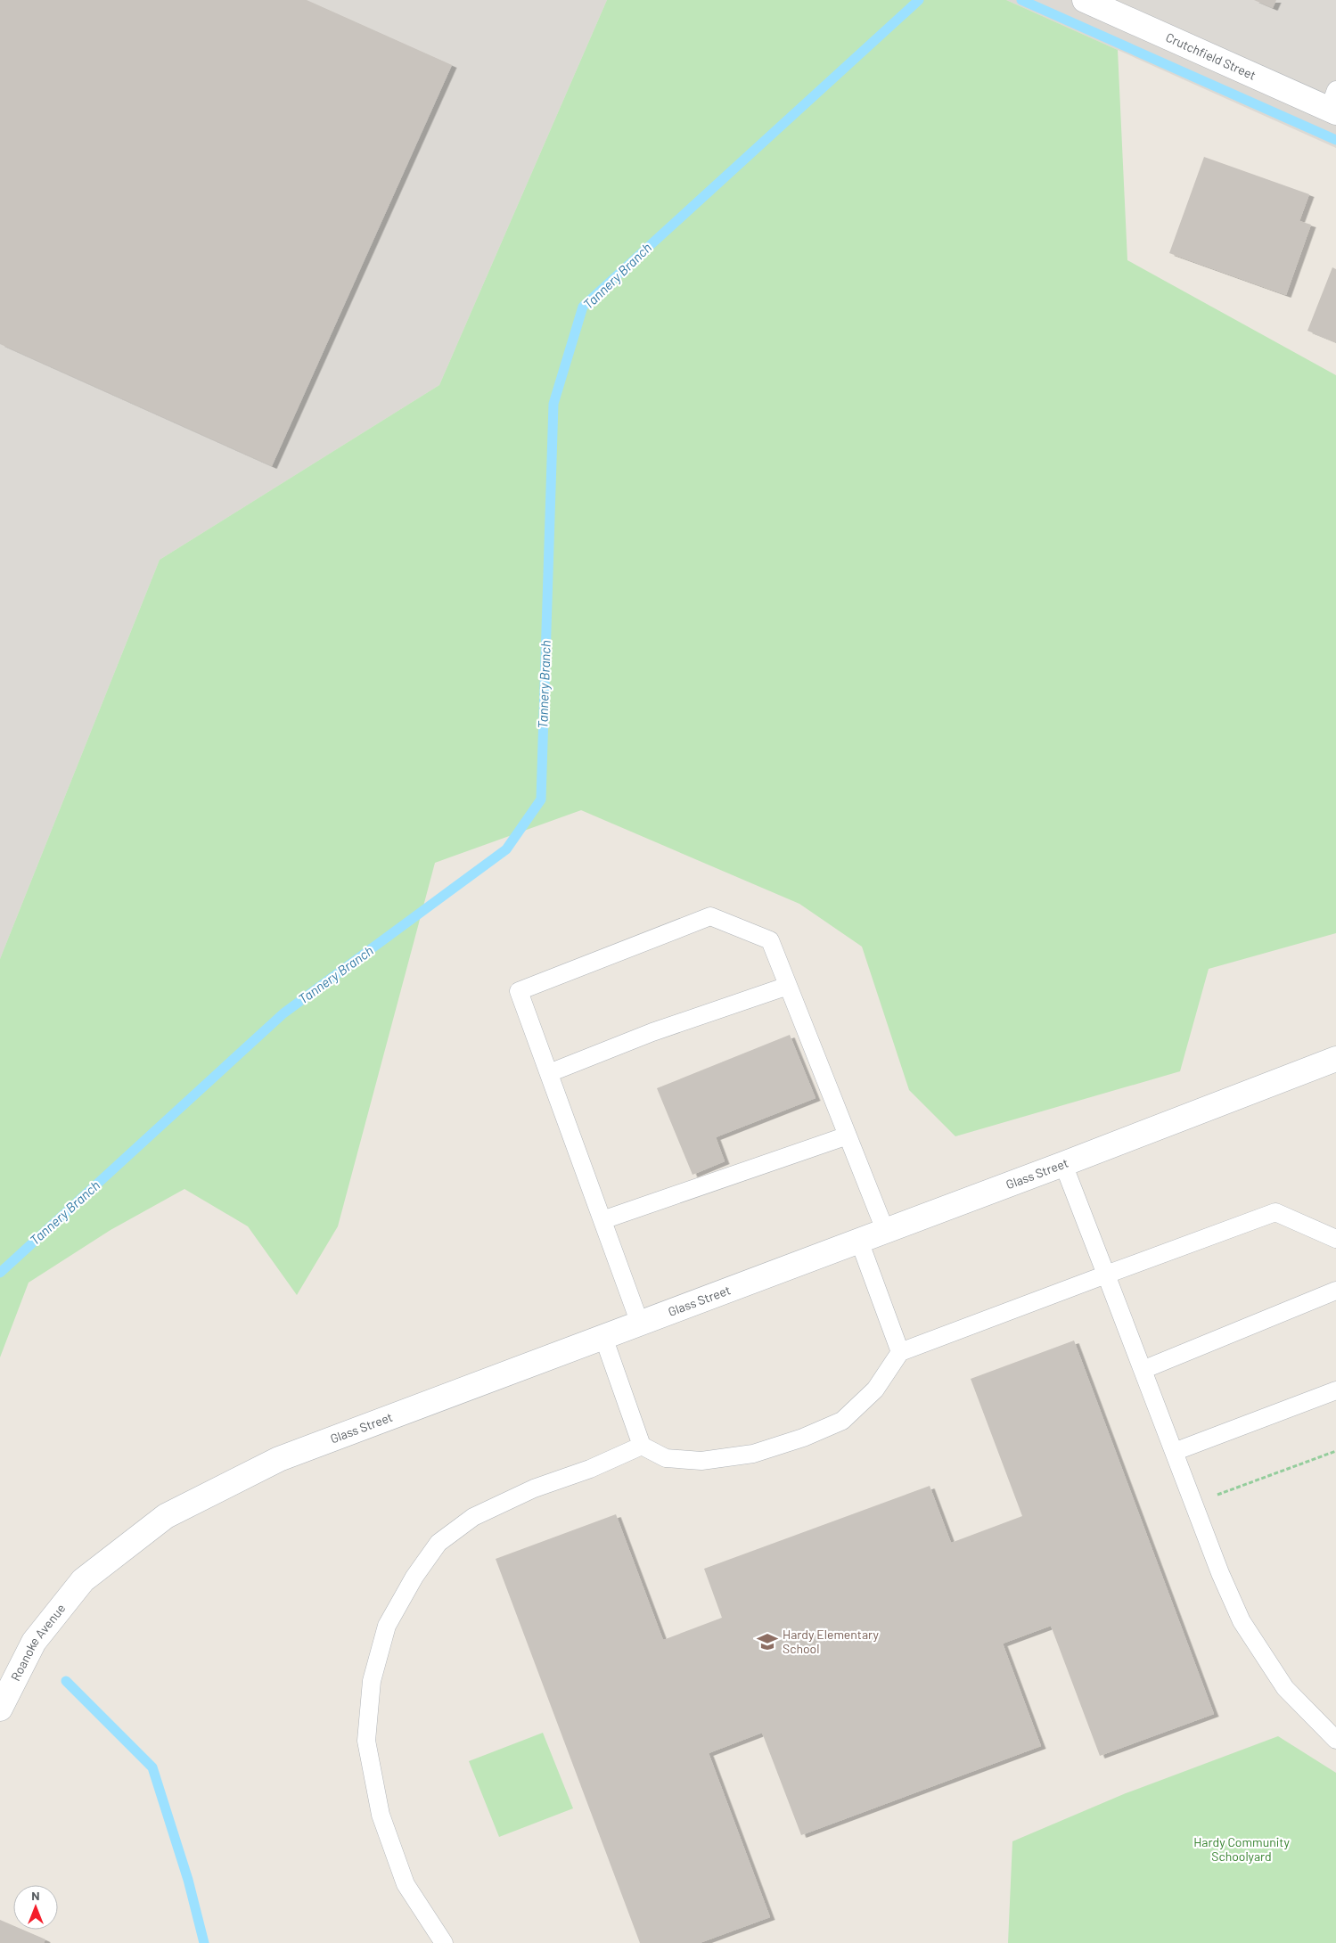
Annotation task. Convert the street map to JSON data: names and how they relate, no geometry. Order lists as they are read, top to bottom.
{
  "streets": {
    "street": ["Crutchfield Street", "Glass Street", "Roanoke Avenue"]
  },
  "crossings": [
    ["Glass Street", "Roanoke Avenue"]
  ],
  "water": ["Tannery Branch"],
  "parks": ["Hardy Community Schoolyard"],
  "places": {
    "school or university": ["Hardy Elementary School"]
  },
  "north": "top"
}
